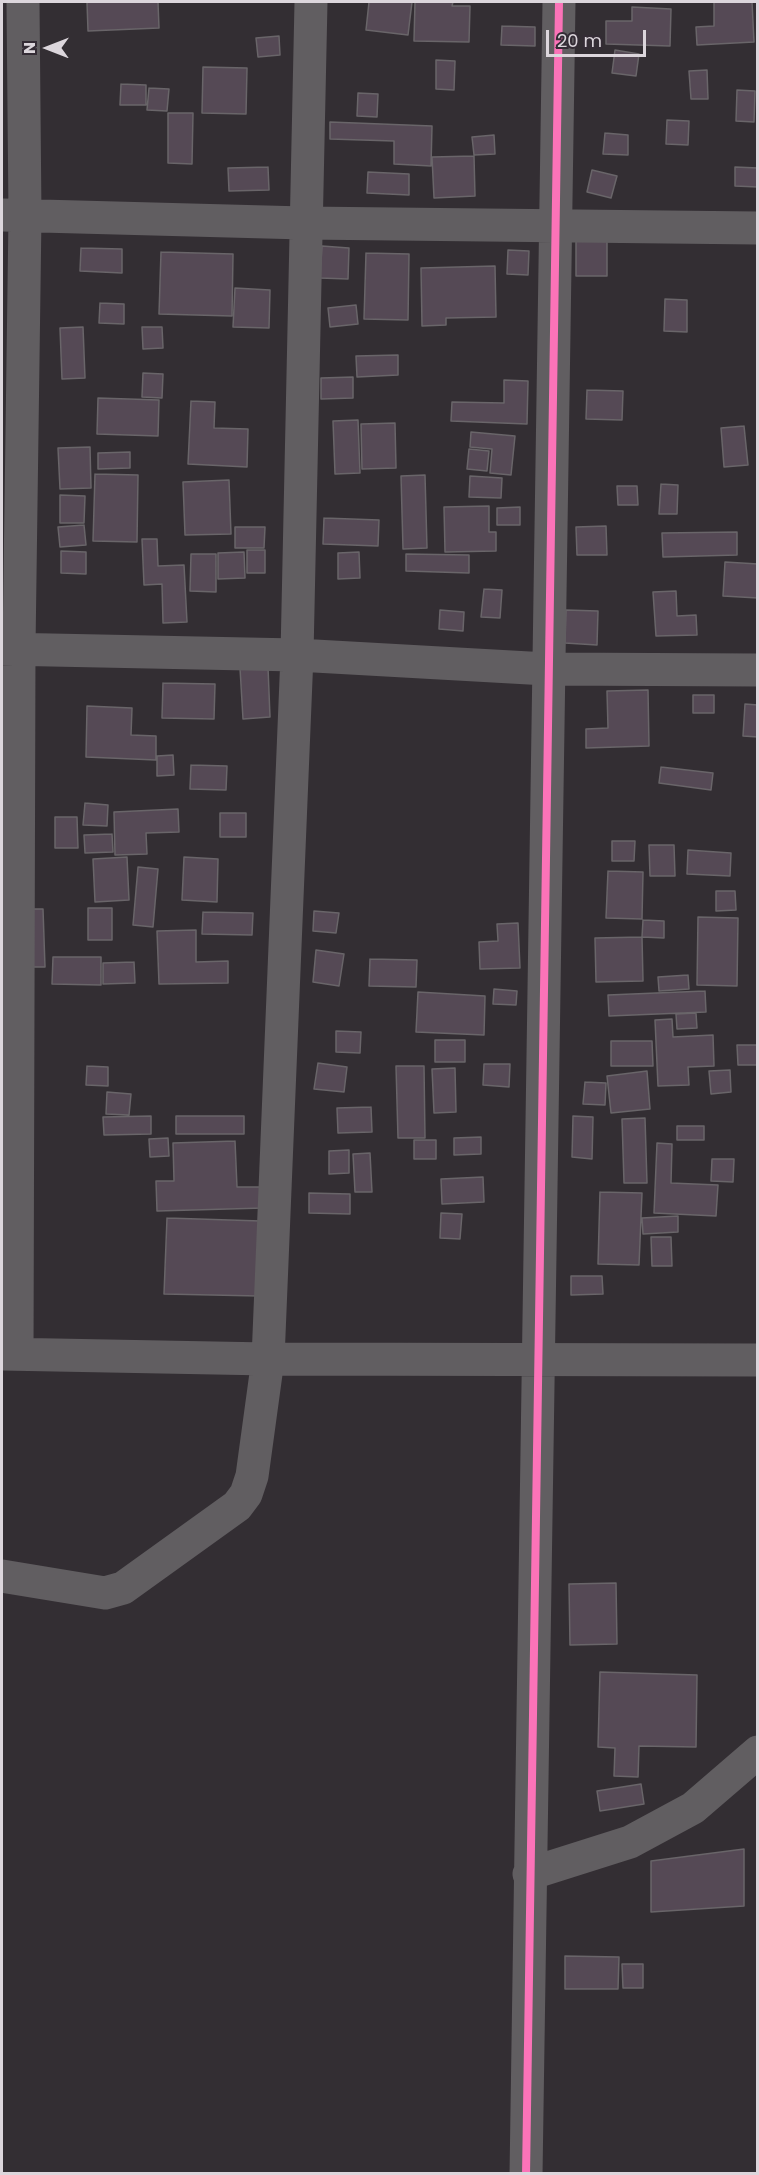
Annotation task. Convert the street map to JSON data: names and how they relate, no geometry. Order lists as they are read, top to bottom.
{
  "scale_bar": "20 m",
  "north": "left"
}
